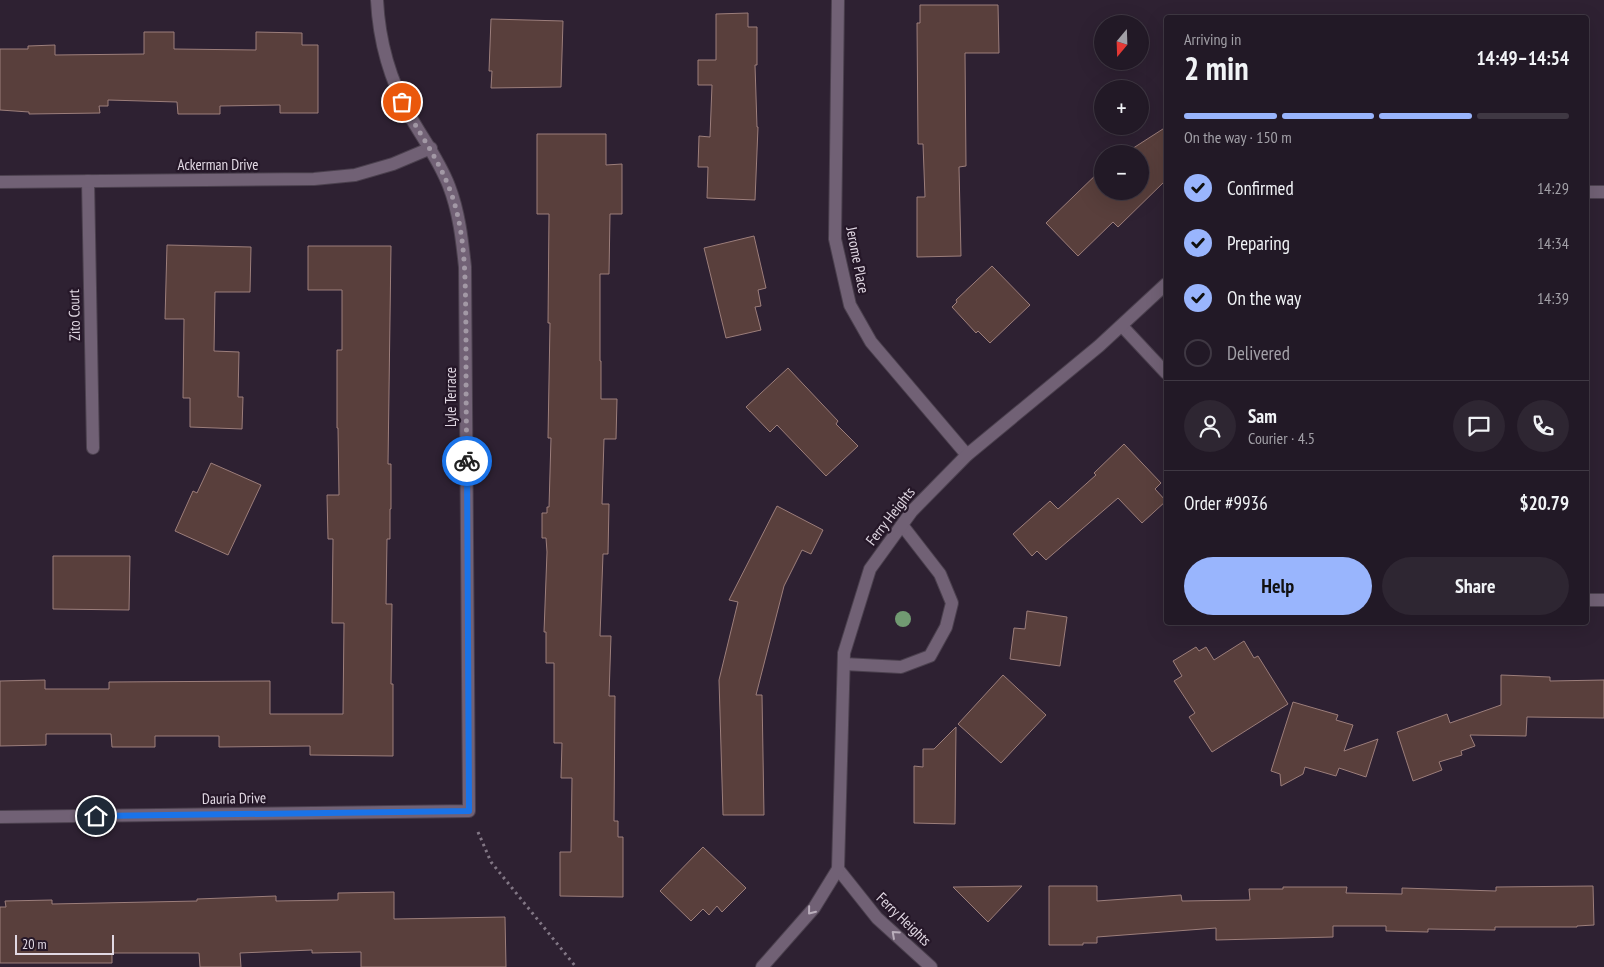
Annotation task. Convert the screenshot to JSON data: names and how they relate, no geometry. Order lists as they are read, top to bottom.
{
  "streets": {
    "street": [
      "Ackerman Drive",
      "Jerome Place",
      "Zito Court",
      "Lyle Terrace",
      "Ferry Heights",
      "Dauria Drive"
    ]
  },
  "crossings": [
    ["Ackerman Drive", "Zito Court"],
    ["Ackerman Drive", "Lyle Terrace"],
    ["Jerome Place", "Ferry Heights"],
    ["Lyle Terrace", "Dauria Drive"]
  ],
  "scale_bar": "20 m",
  "north": "bottom",
  "page": {
    "map_buttons": ["+", "−"],
    "heading": ["2 min", "Arriving in", "14:49–14:54"],
    "panel": [
      "Sam",
      "Courier · 4.5",
      "Order #9936",
      "$20.79"
    ],
    "bar": "On the way · 150 m",
    "list": [
      ["Confirmed", "14:29"],
      ["Preparing", "14:34"],
      ["On the way", "14:39"],
      "Delivered"
    ],
    "buttons": ["Help", "Share"],
    "scale": "20 m"
  }
}
